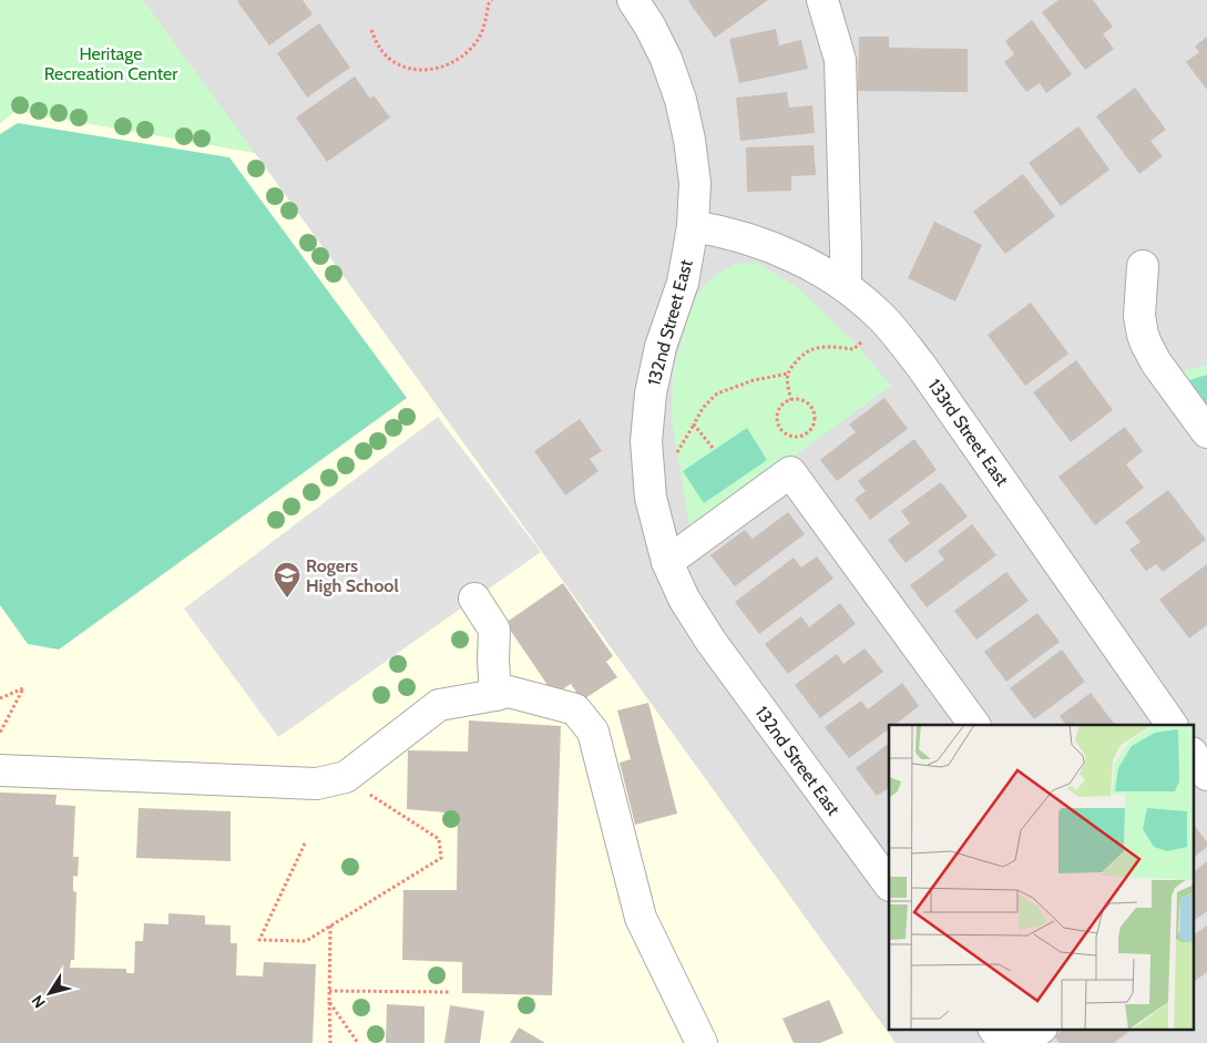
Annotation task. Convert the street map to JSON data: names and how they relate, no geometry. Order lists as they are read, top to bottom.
{
  "streets": {
    "street": ["132nd Street East", "133rd Street East"]
  },
  "crossings": [
    ["132nd Street East", "133rd Street East"]
  ],
  "parks": ["Heritage Recreation Center"],
  "places": {
    "school or university": ["Rogers High School"]
  },
  "north": "bottom left"
}
